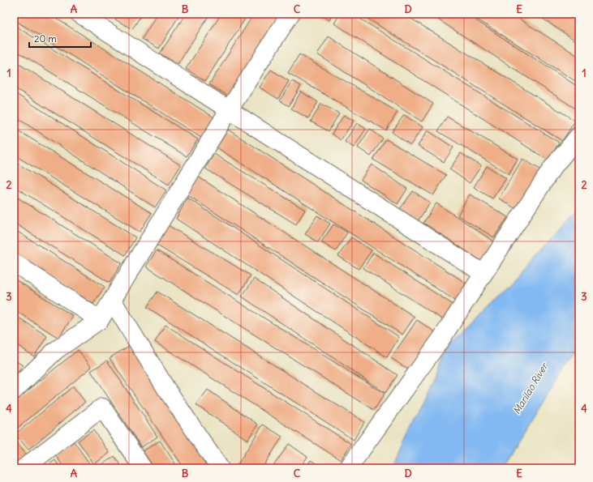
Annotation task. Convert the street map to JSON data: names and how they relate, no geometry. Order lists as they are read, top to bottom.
{
  "water": ["Marilao River"],
  "scale_bar": "20 m",
  "grid": {
    "columns": [
      "A",
      "B",
      "C",
      "D",
      "E"
    ],
    "rows": [
      "1",
      "2",
      "3",
      "4"
    ]
  }
}
